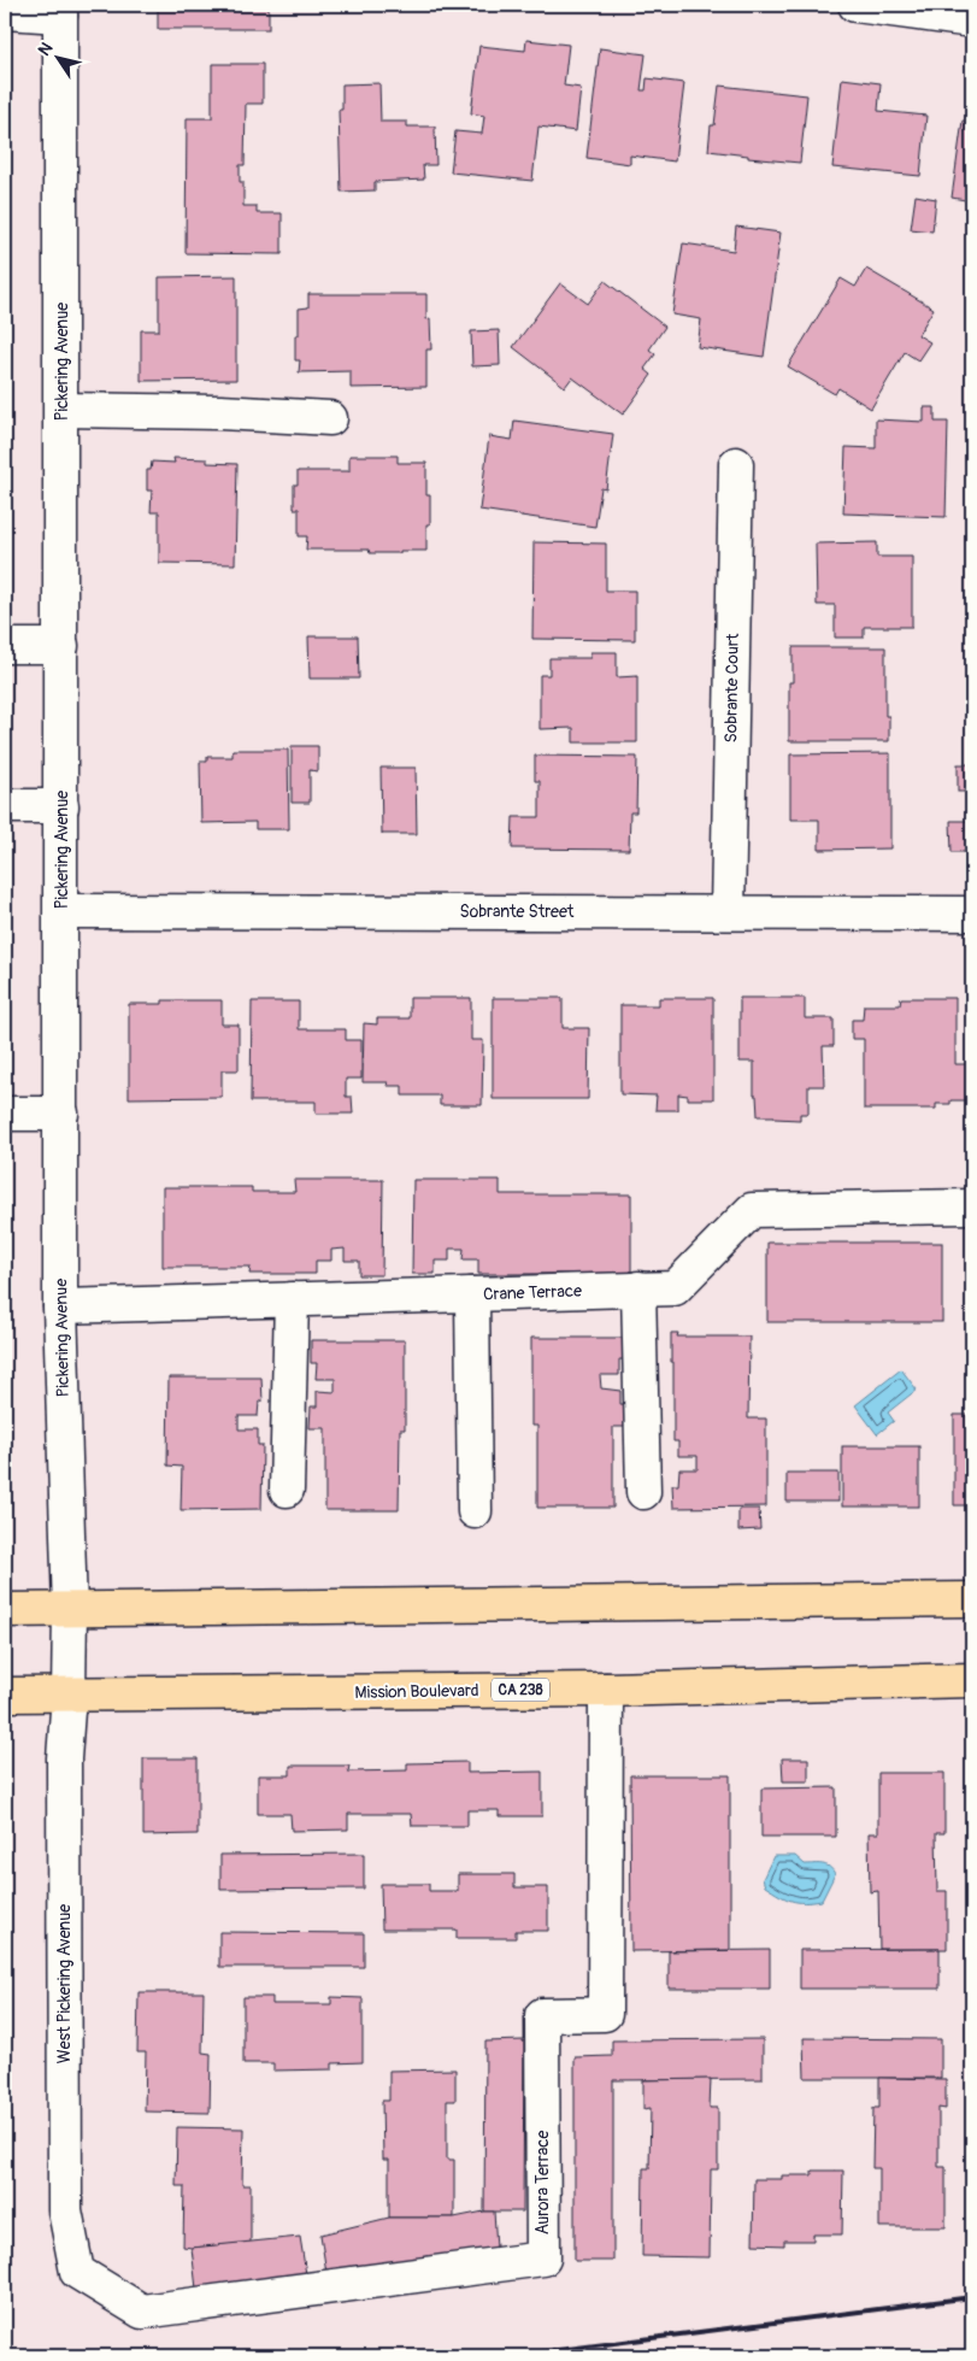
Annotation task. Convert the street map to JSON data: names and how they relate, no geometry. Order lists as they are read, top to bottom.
{
  "streets": {
    "main road": ["CA 238", "Mission Boulevard"],
    "street": [
      "Pickering Avenue",
      "Sobrante Court",
      "Sobrante Street",
      "Crane Terrace",
      "West Pickering Avenue",
      "Aurora Terrace"
    ]
  },
  "crossings": [
    ["Pickering Avenue", "Sobrante Street"],
    ["Pickering Avenue", "Crane Terrace"],
    ["Pickering Avenue", "Mission Boulevard"],
    ["Pickering Avenue", "West Pickering Avenue"],
    ["Sobrante Court", "Sobrante Street"],
    ["Mission Boulevard", "West Pickering Avenue"],
    ["Mission Boulevard", "Aurora Terrace"],
    ["West Pickering Avenue", "Aurora Terrace"]
  ],
  "north": "top left"
}
